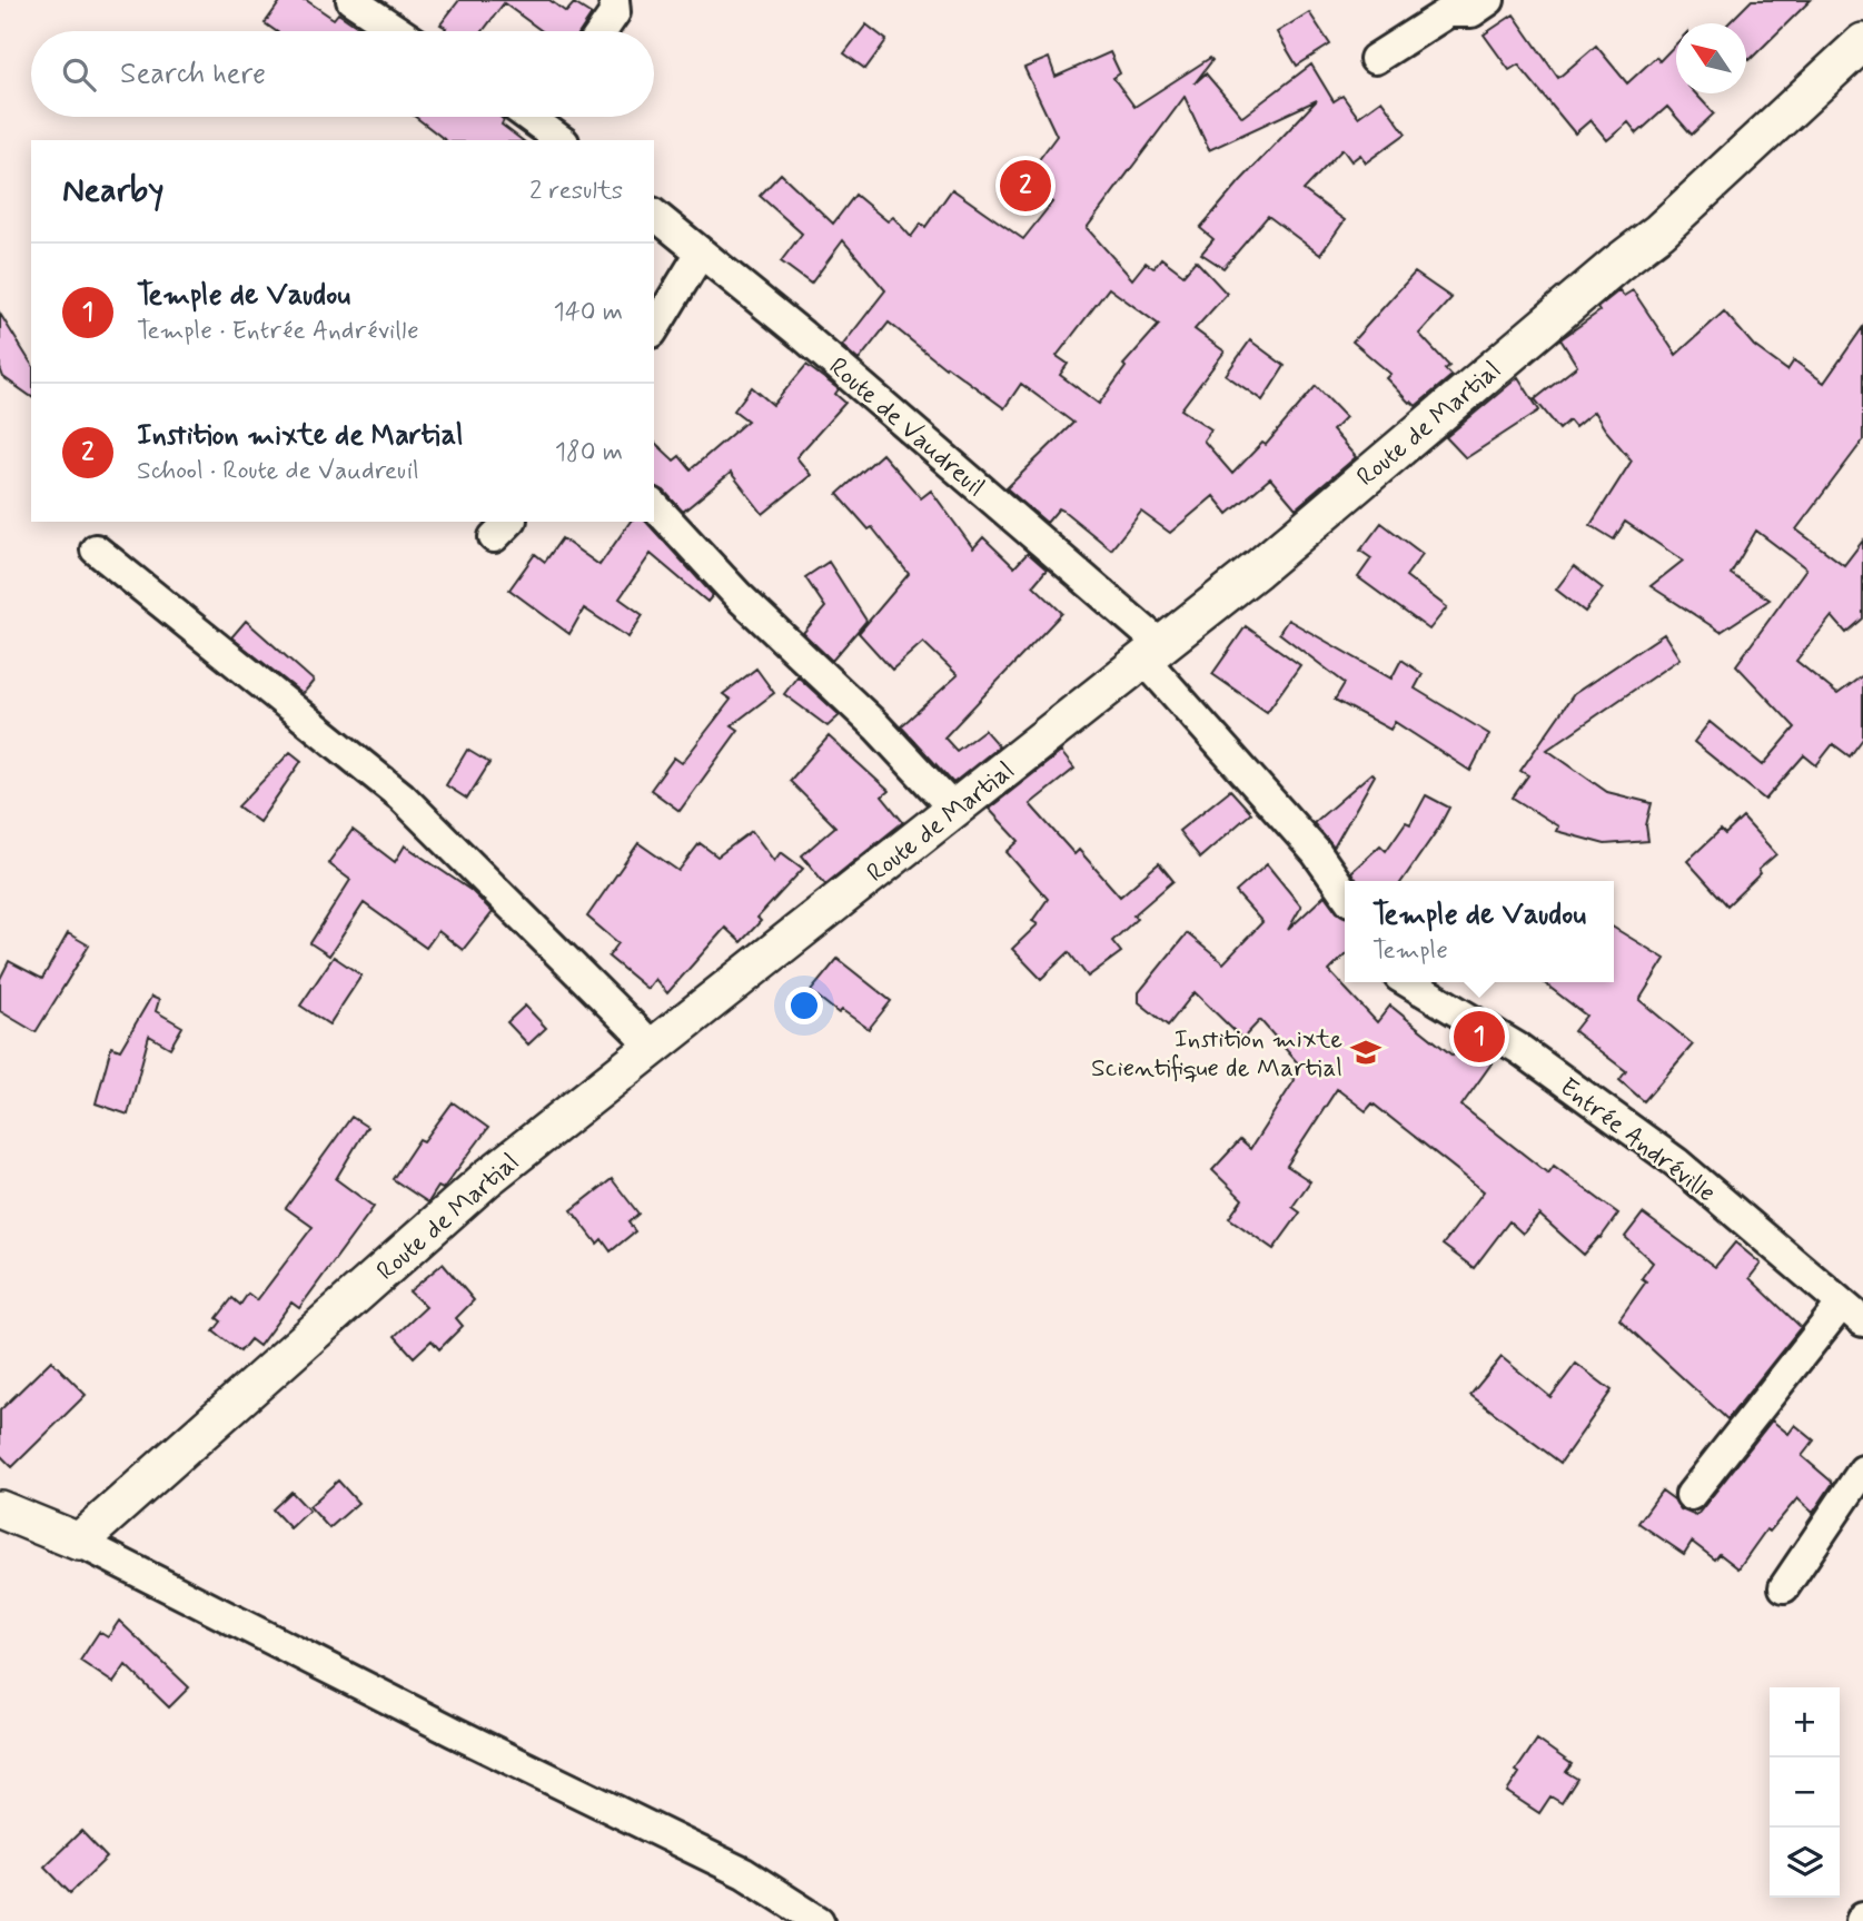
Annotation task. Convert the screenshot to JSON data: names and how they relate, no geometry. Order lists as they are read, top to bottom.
{
  "streets": {
    "street": ["Route de Martial", "Route de Vaudreuil", "Entrée Andréville"]
  },
  "crossings": [
    ["Route de Martial", "Route de Vaudreuil"]
  ],
  "places": {
    "school or university": ["Instition mixte Scientifique de Martial"]
  },
  "north": "top left",
  "page": {
    "search": "Search here",
    "heading": ["Nearby", "2 results"],
    "pins": ["2", "1"],
    "list": [
      {
        "mark": "1",
        "name": "Temple de Vaudou",
        "note": "Temple · Entrée Andréville",
        "value": "140 m"
      },
      {
        "mark": "2",
        "name": "Instition mixte de Martial",
        "note": "School · Route de Vaudreuil",
        "value": "180 m"
      }
    ],
    "popup": ["Temple de Vaudou", "Temple"],
    "map_buttons": ["+", "−"]
  }
}
